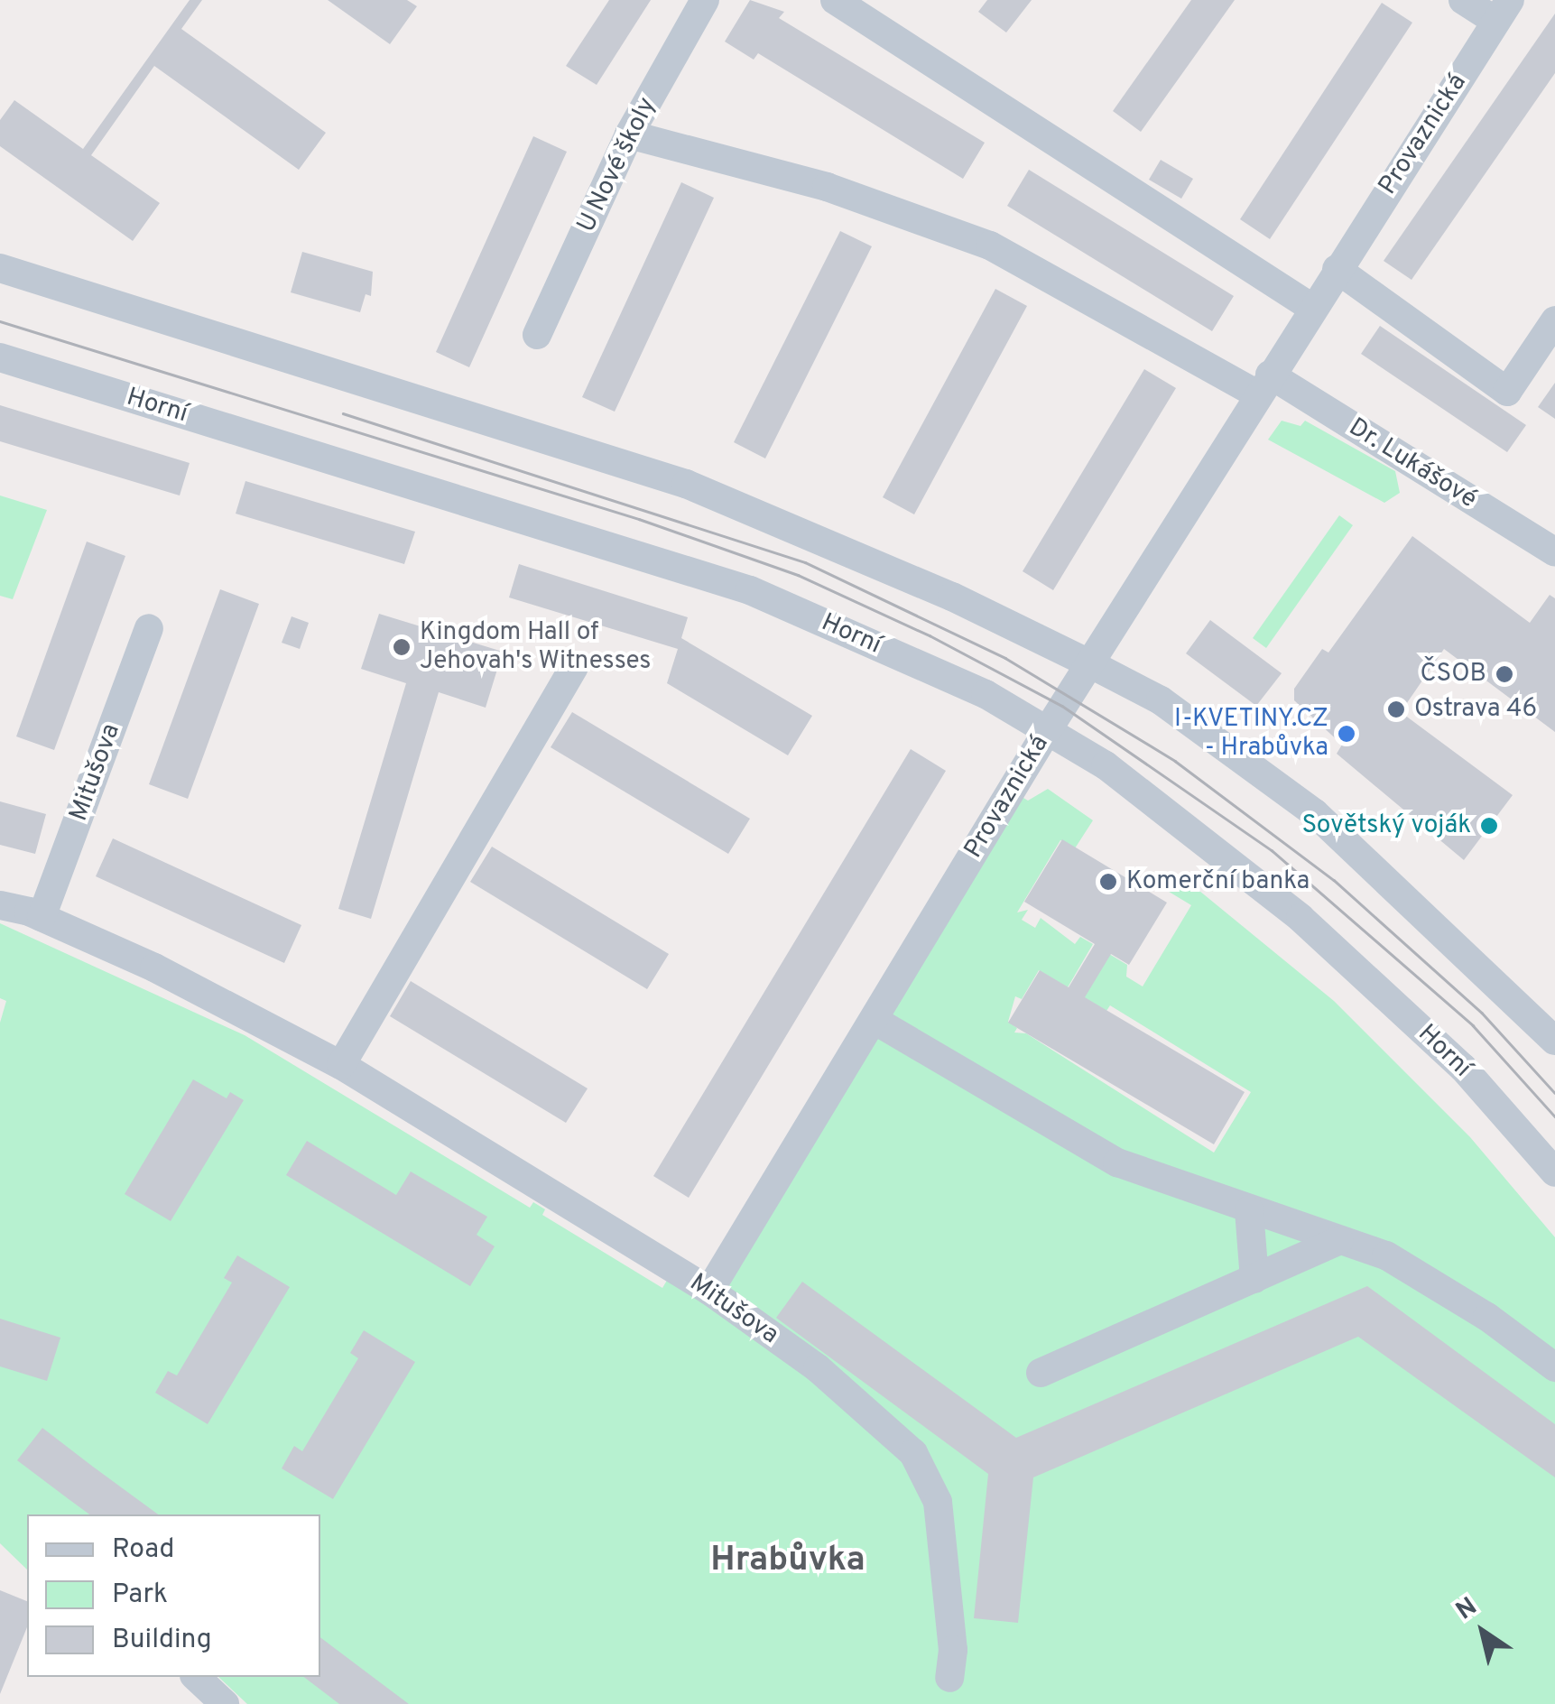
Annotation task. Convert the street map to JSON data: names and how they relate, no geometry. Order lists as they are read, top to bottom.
{
  "streets": {
    "street": [
      "Provaznická",
      "U Nové školy",
      "Horní",
      "Dr. Lukášové",
      "Mitušova"
    ]
  },
  "crossings": [
    ["Provaznická", "Horní"],
    ["Provaznická", "Dr. Lukášové"],
    ["Provaznická", "Mitušova"],
    ["U Nové školy", "Dr. Lukášové"]
  ],
  "districts": ["Hrabůvka"],
  "places": [
    "Kingdom Hall of Jehovah's Witnesses",
    "ČSOB",
    "Ostrava 46",
    "I-KVETINY.CZ - Hrabůvka",
    "Sovětský voják",
    "Komerční banka"
  ],
  "legend": ["Road", "Park", "Building"],
  "north": "top left"
}
